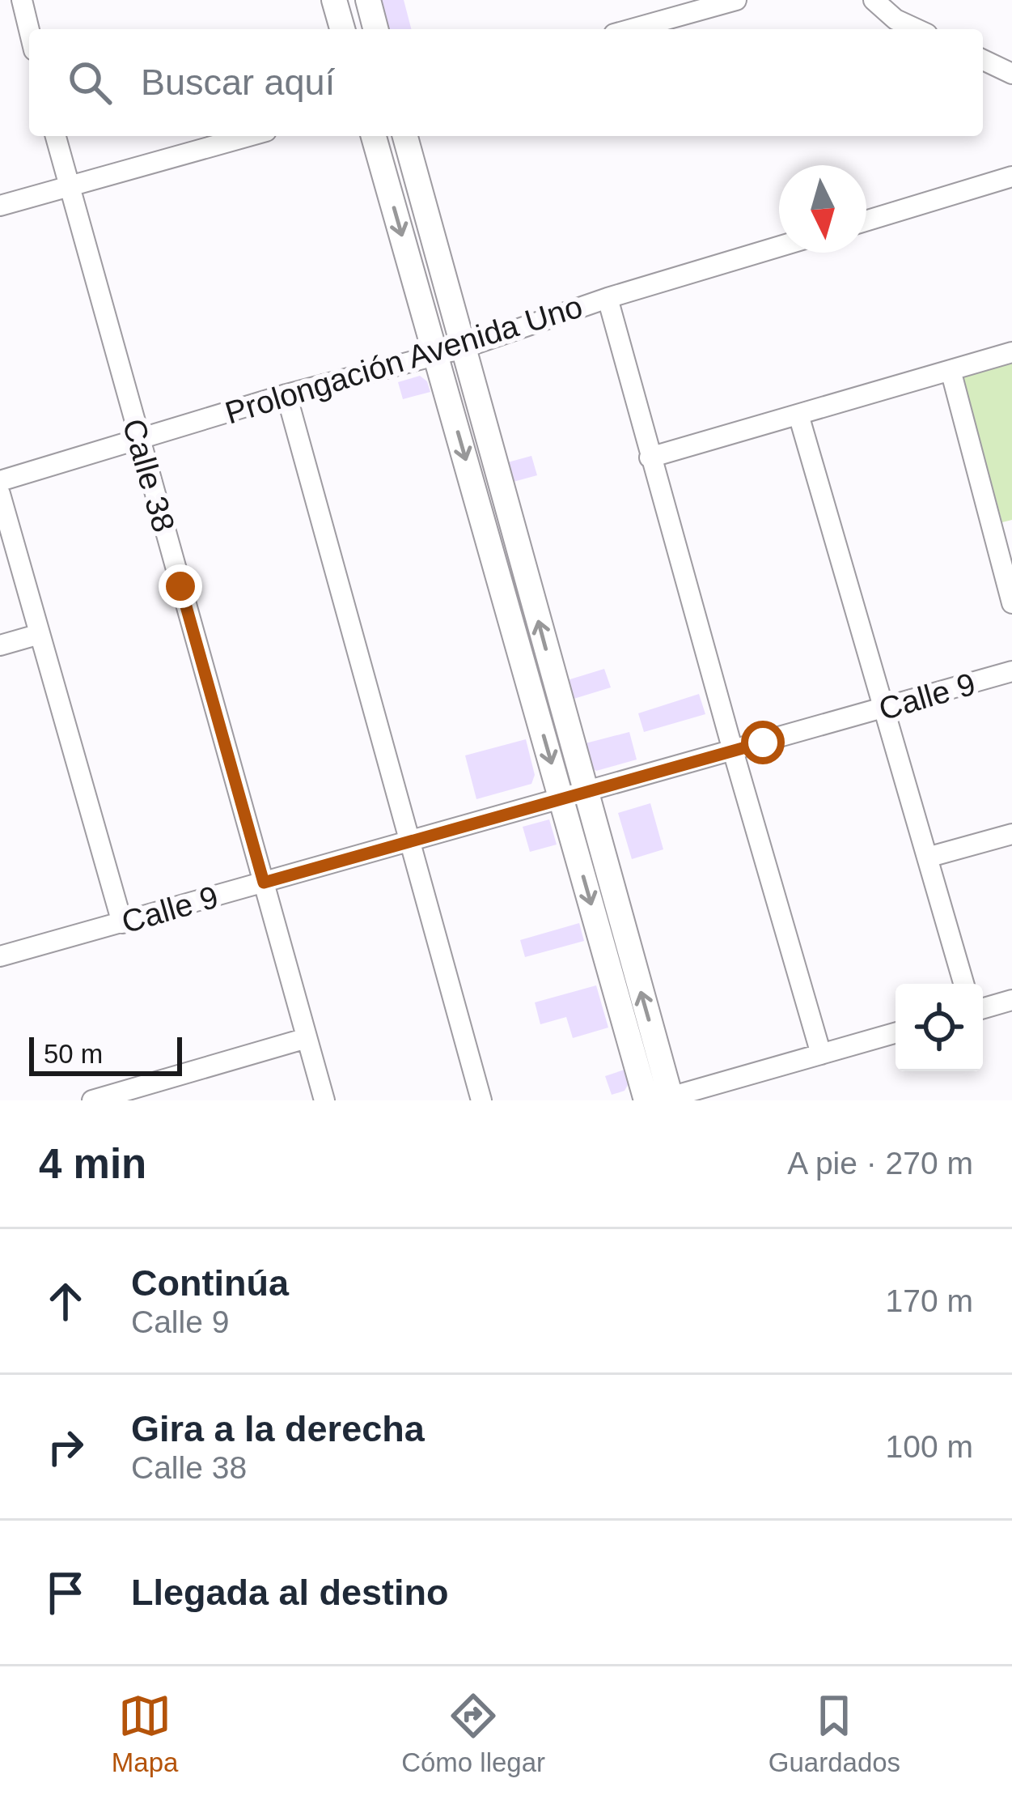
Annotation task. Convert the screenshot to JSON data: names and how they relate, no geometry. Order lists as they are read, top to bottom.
{
  "streets": {
    "street": ["Prolongación Avenida Uno", "Calle 38", "Calle 9"]
  },
  "crossings": [
    ["Prolongación Avenida Uno", "Calle 38"],
    ["Calle 38", "Calle 9"]
  ],
  "scale_bar": "50 m",
  "north": "bottom",
  "page": {
    "search": "Buscar aquí",
    "scale": "50 m",
    "heading": ["4 min", "A pie · 270 m"],
    "list": [
      ["Continúa", "Calle 9", "170 m"],
      ["Gira a la derecha", "Calle 38", "100 m"],
      "Llegada al destino"
    ],
    "nav": ["Mapa", "Cómo llegar", "Guardados"]
  }
}
